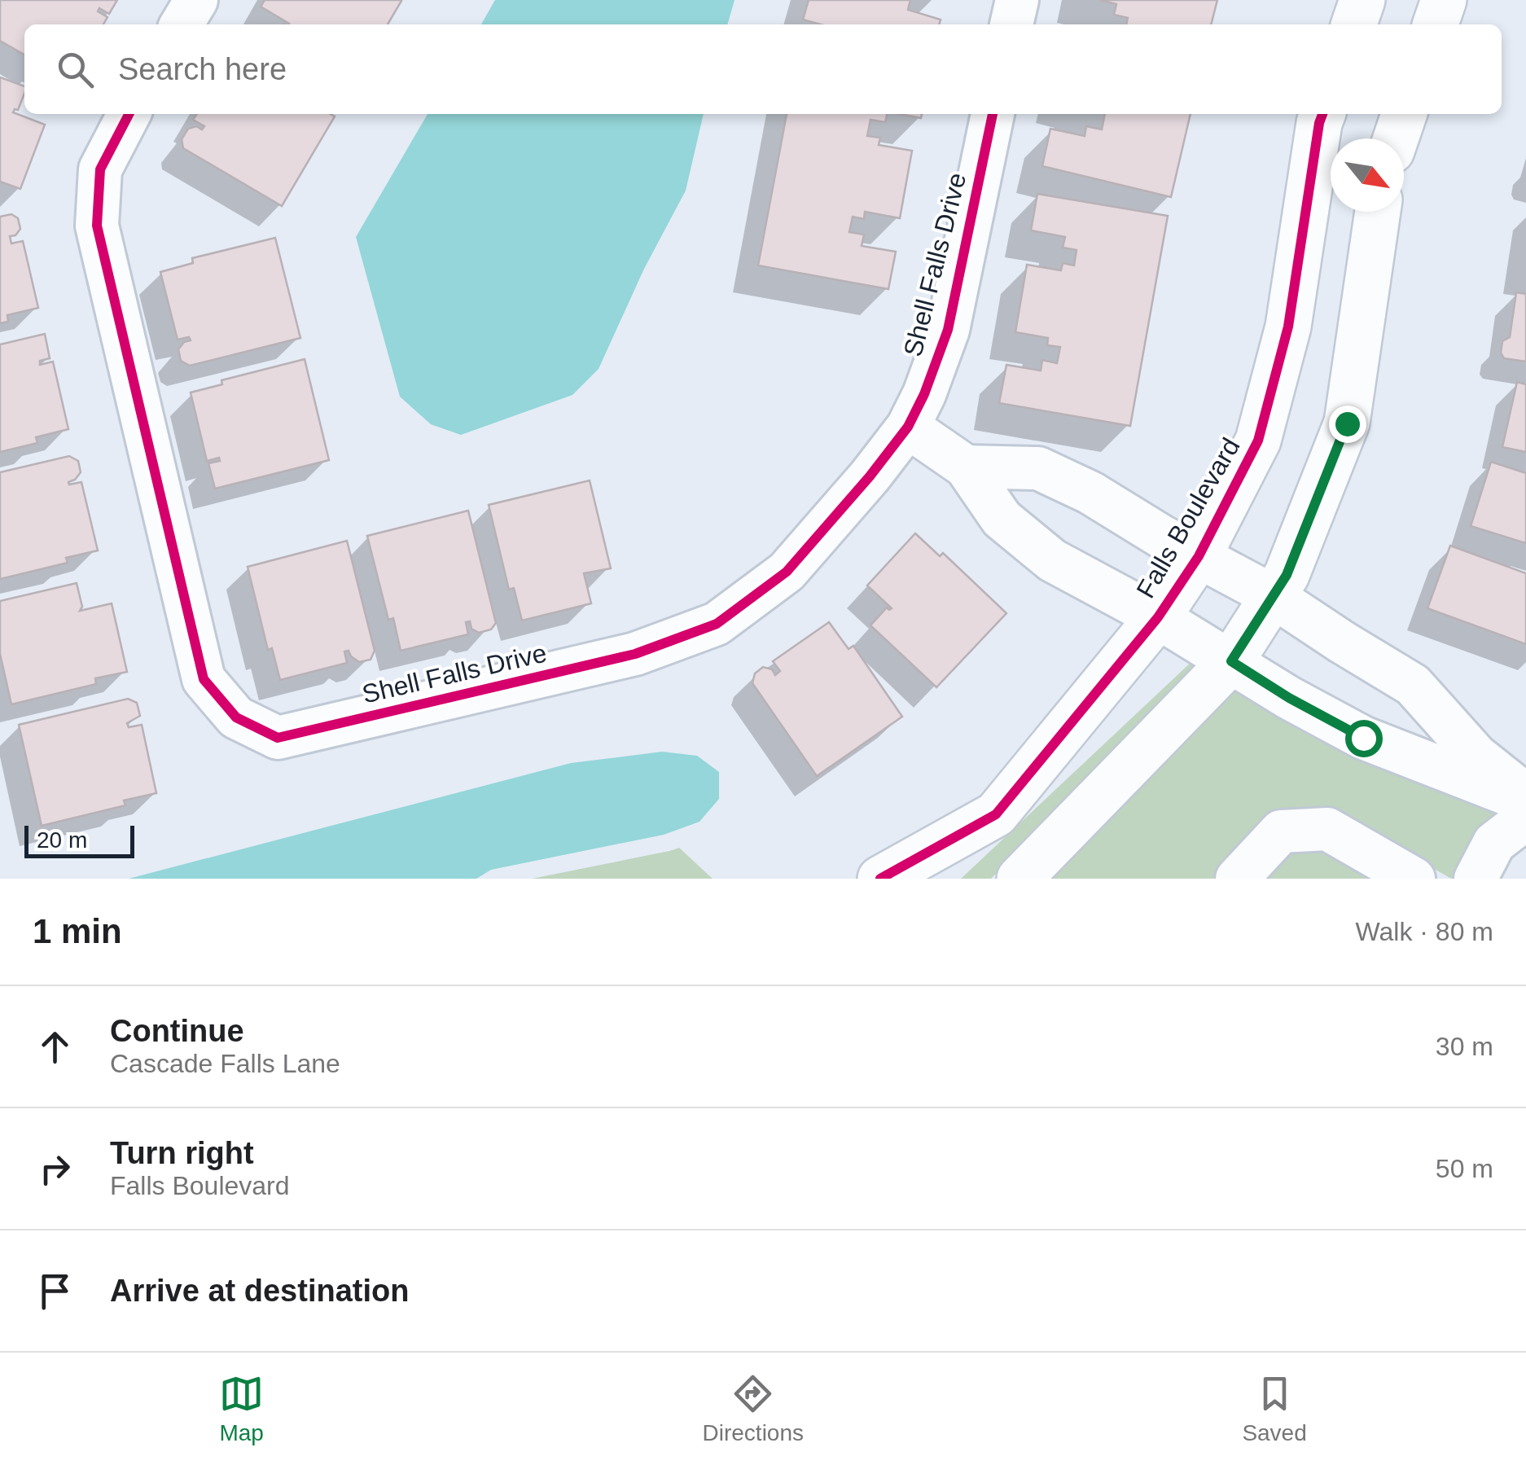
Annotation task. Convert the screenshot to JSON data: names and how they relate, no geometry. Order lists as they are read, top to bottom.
{
  "streets": {
    "street": ["Shell Falls Drive", "Falls Boulevard"]
  },
  "scale_bar": "20 m",
  "north": "bottom right",
  "page": {
    "search": "Search here",
    "scale": "20 m",
    "heading": ["1 min", "Walk · 80 m"],
    "list": [
      ["Continue", "Cascade Falls Lane", "30 m"],
      ["Turn right", "Falls Boulevard", "50 m"],
      "Arrive at destination"
    ],
    "nav": ["Map", "Directions", "Saved"]
  }
}
